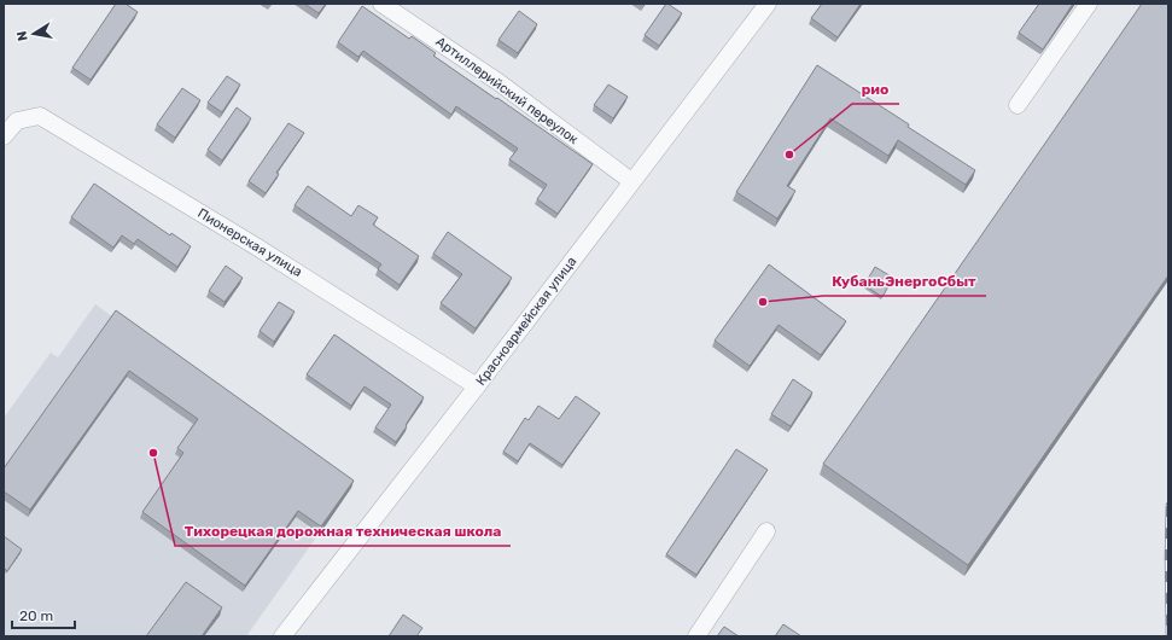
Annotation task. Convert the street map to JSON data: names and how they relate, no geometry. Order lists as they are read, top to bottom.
{
  "streets": {
    "street": ["Артиллерийский переулок", "Пионерская улица", "Красноармейская улица"]
  },
  "crossings": [
    ["Артиллерийский переулок", "Красноармейская улица"],
    ["Пионерская улица", "Красноармейская улица"]
  ],
  "places": ["рио", "КубаньЭнергоСбыт", "Тихорецкая дорожная техническая школа"],
  "scale_bar": "20 m",
  "north": "left"
}
